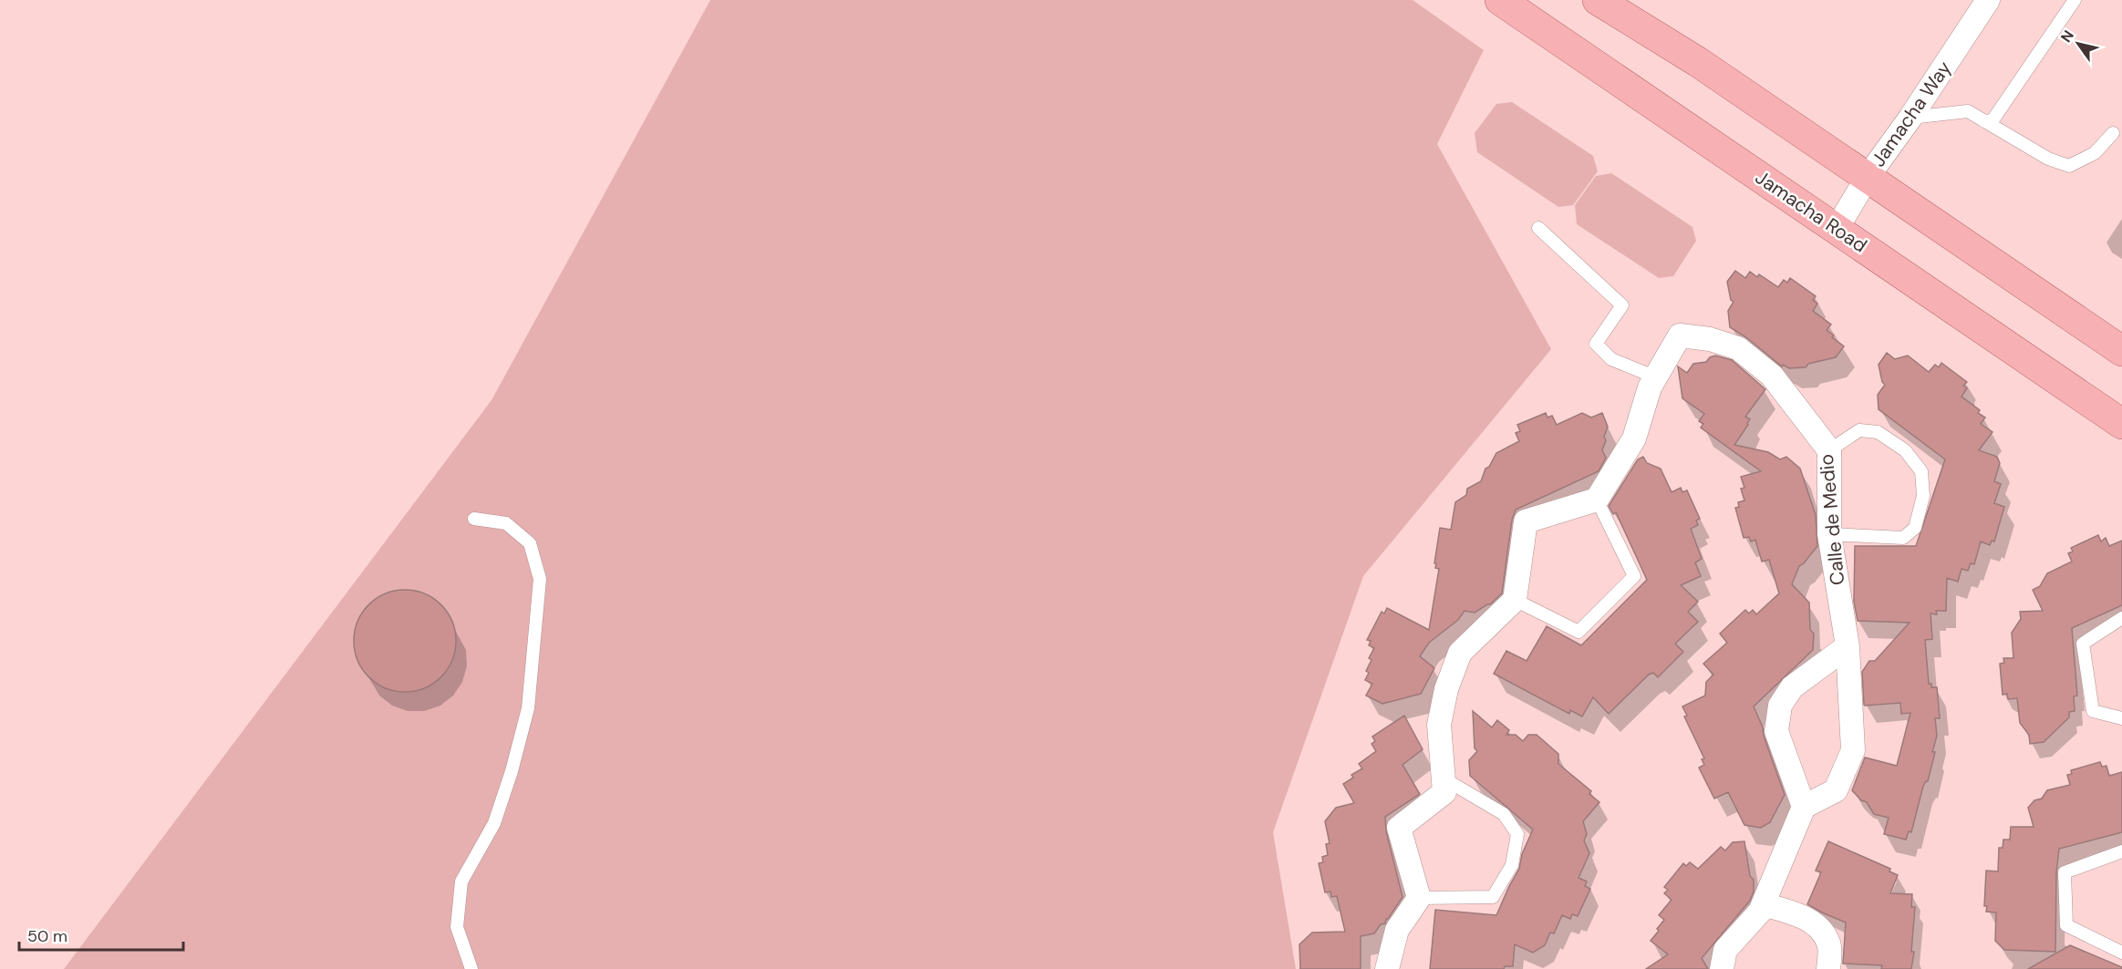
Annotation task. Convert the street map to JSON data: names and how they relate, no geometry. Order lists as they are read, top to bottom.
{
  "streets": {
    "main road": ["Jamacha Road"],
    "street": ["Jamacha Way", "Calle de Medio"]
  },
  "crossings": [
    ["Jamacha Way", "Jamacha Road"]
  ],
  "scale_bar": "50 m",
  "north": "top left"
}
